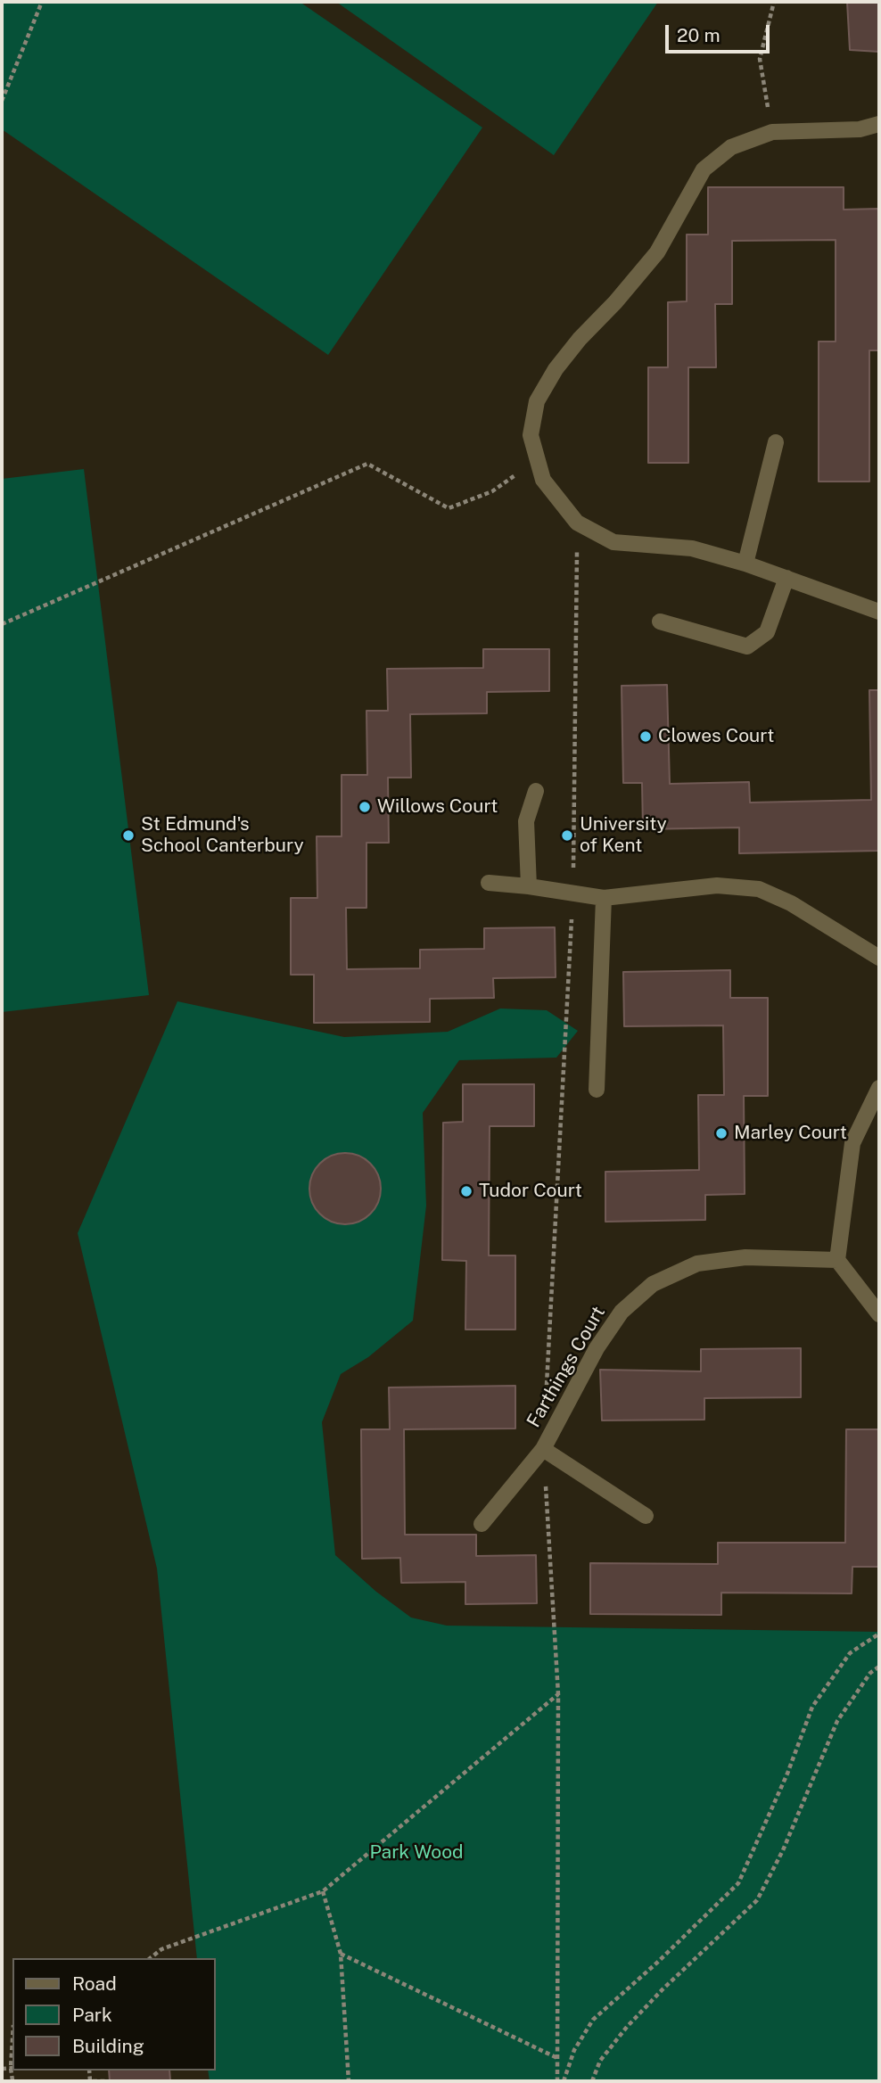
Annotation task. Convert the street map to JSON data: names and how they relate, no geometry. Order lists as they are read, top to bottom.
{
  "streets": {
    "street": ["Farthings Court"]
  },
  "parks": ["Park Wood"],
  "places": [
    "Clowes Court",
    "Willows Court",
    "St Edmund's School Canterbury",
    "University of Kent",
    "Marley Court",
    "Tudor Court"
  ],
  "legend": ["Road", "Park", "Building"],
  "scale_bar": "20 m"
}
